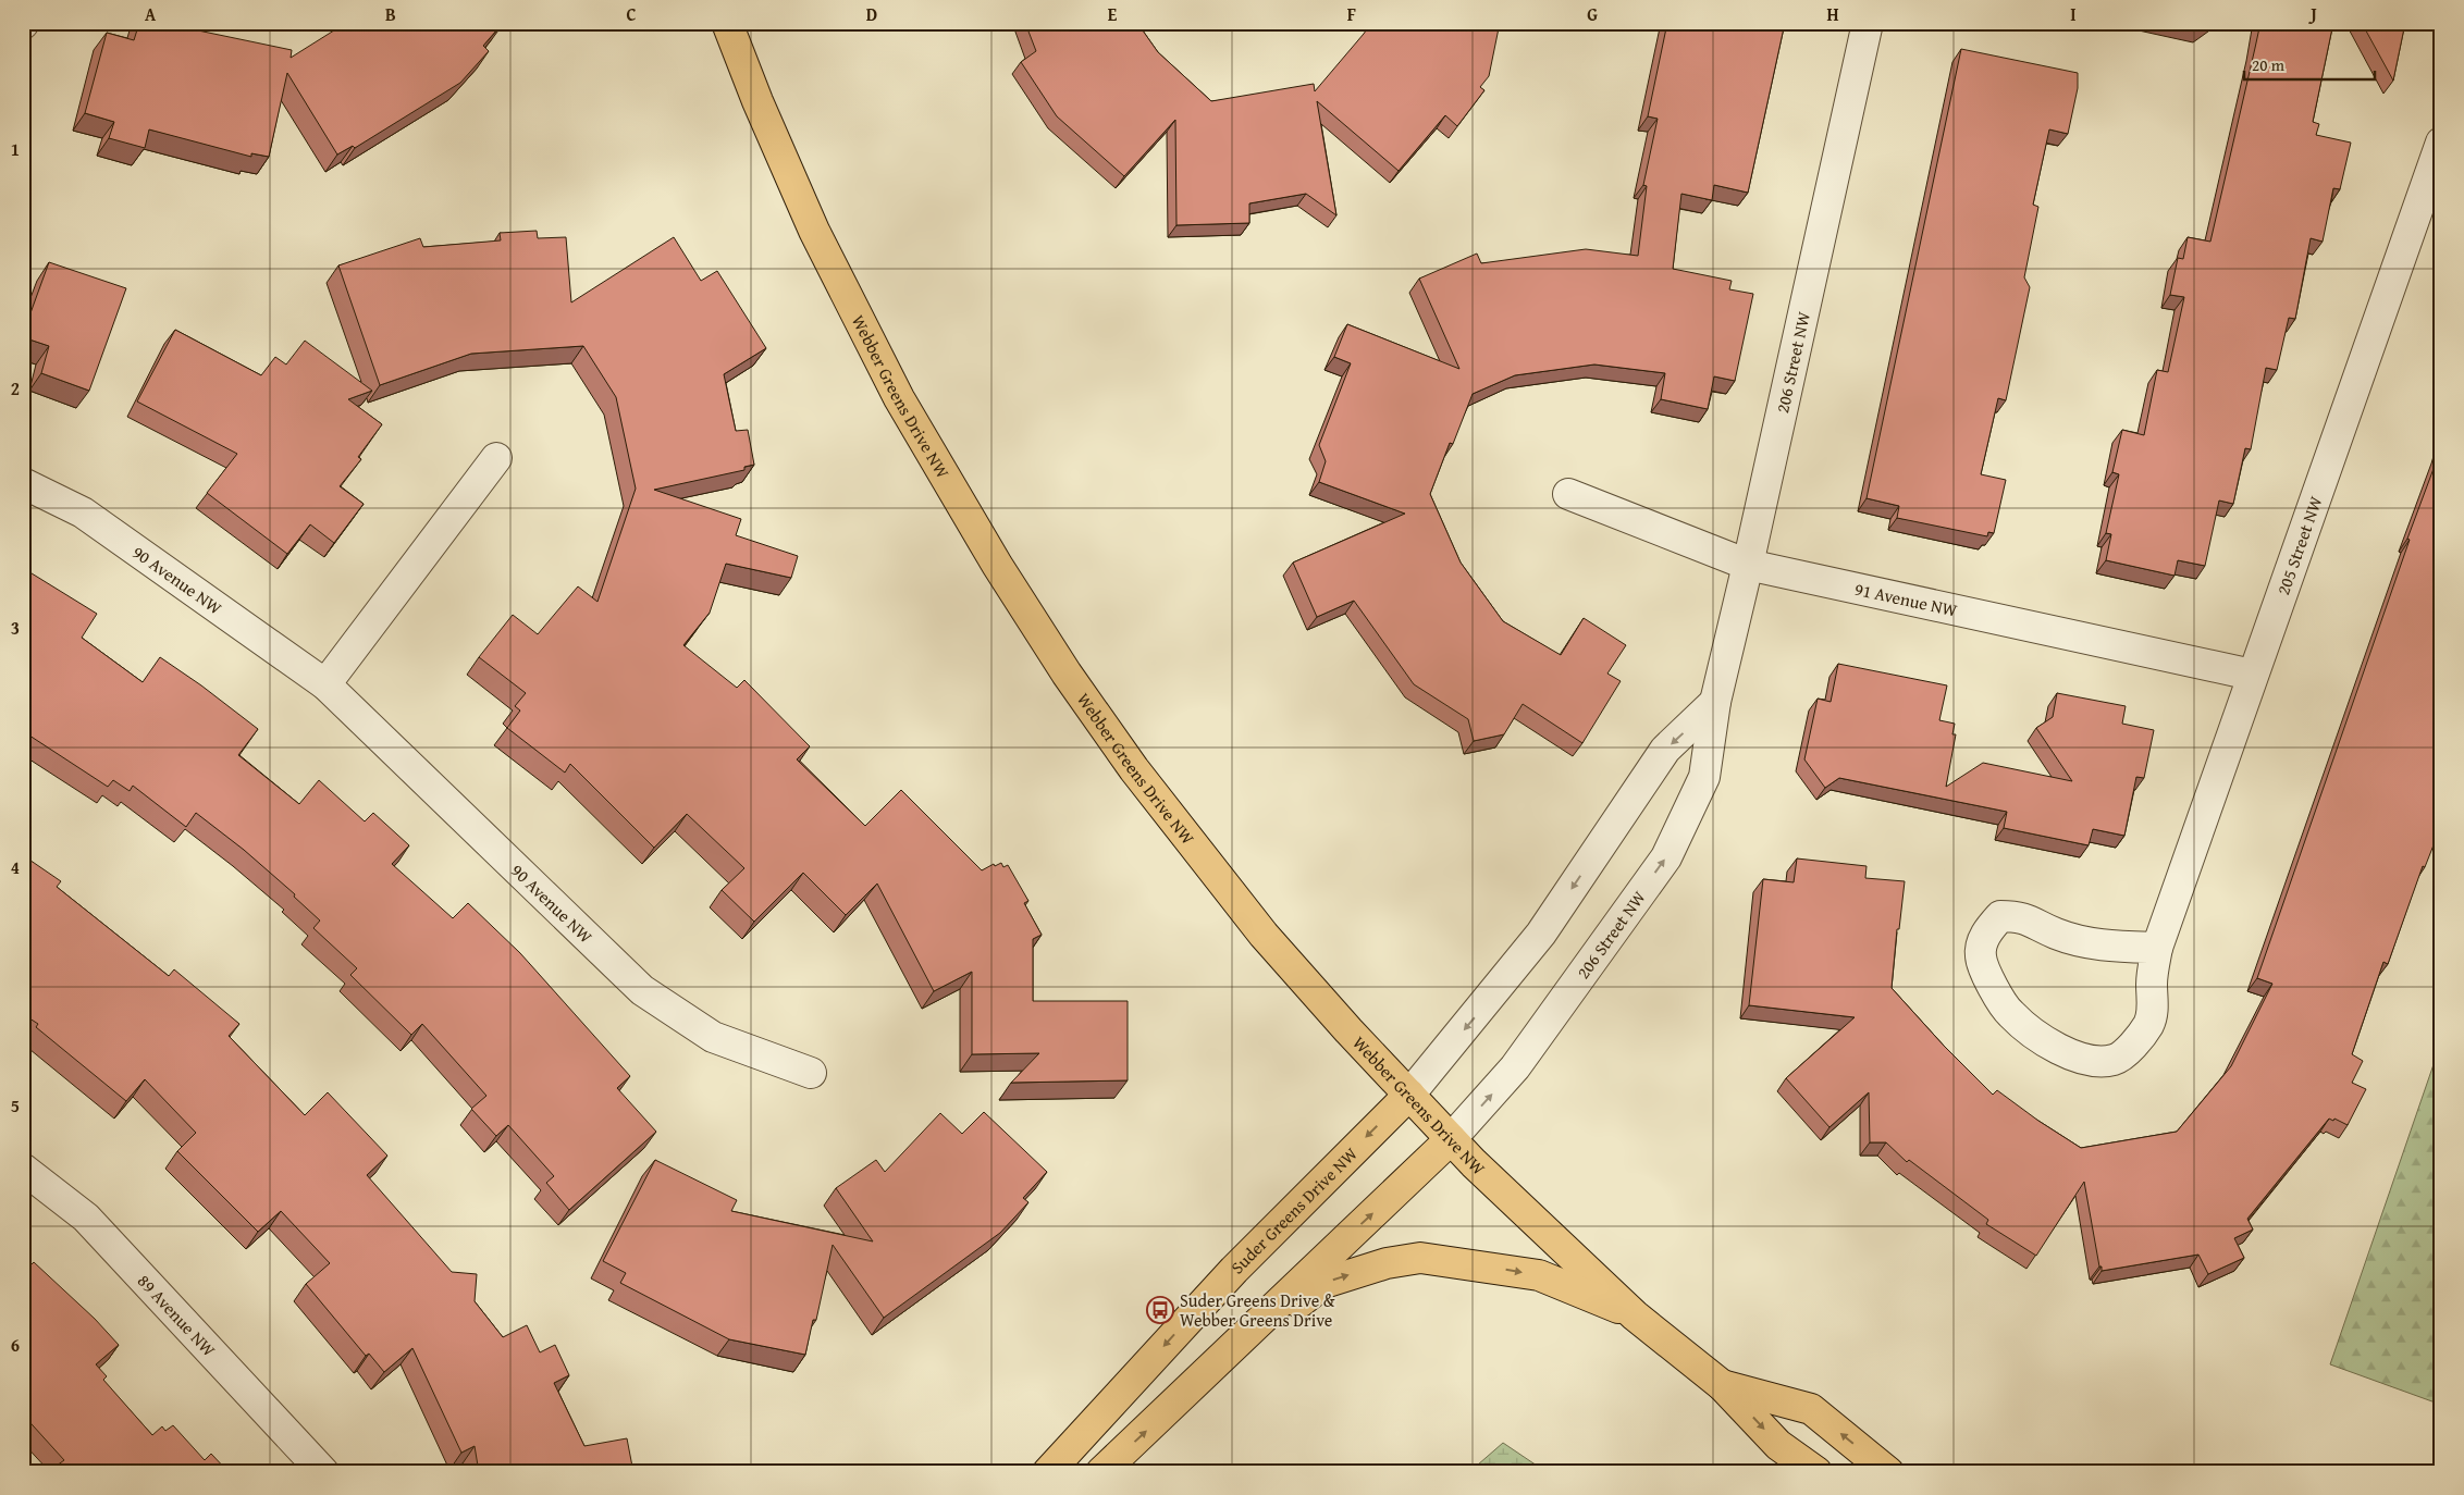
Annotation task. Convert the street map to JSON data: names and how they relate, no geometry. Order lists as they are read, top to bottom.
{
  "streets": {
    "main road": ["Webber Greens Drive NW", "Suder Greens Drive NW"],
    "street": [
      "206 Street NW",
      "205 Street NW",
      "90 Avenue NW",
      "91 Avenue NW",
      "89 Avenue NW"
    ]
  },
  "crossings": [
    ["206 Street NW", "Webber Greens Drive NW"],
    ["206 Street NW", "91 Avenue NW"],
    ["Webber Greens Drive NW", "Suder Greens Drive NW"],
    ["205 Street NW", "91 Avenue NW"]
  ],
  "places": {
    "bus stop": ["Suder Greens Drive & Webber Greens Drive"]
  },
  "scale_bar": "20 m",
  "grid": {
    "columns": [
      "A",
      "B",
      "C",
      "D",
      "E",
      "F",
      "G",
      "H",
      "I",
      "J"
    ],
    "rows": [
      "1",
      "2",
      "3",
      "4",
      "5",
      "6"
    ]
  }
}
